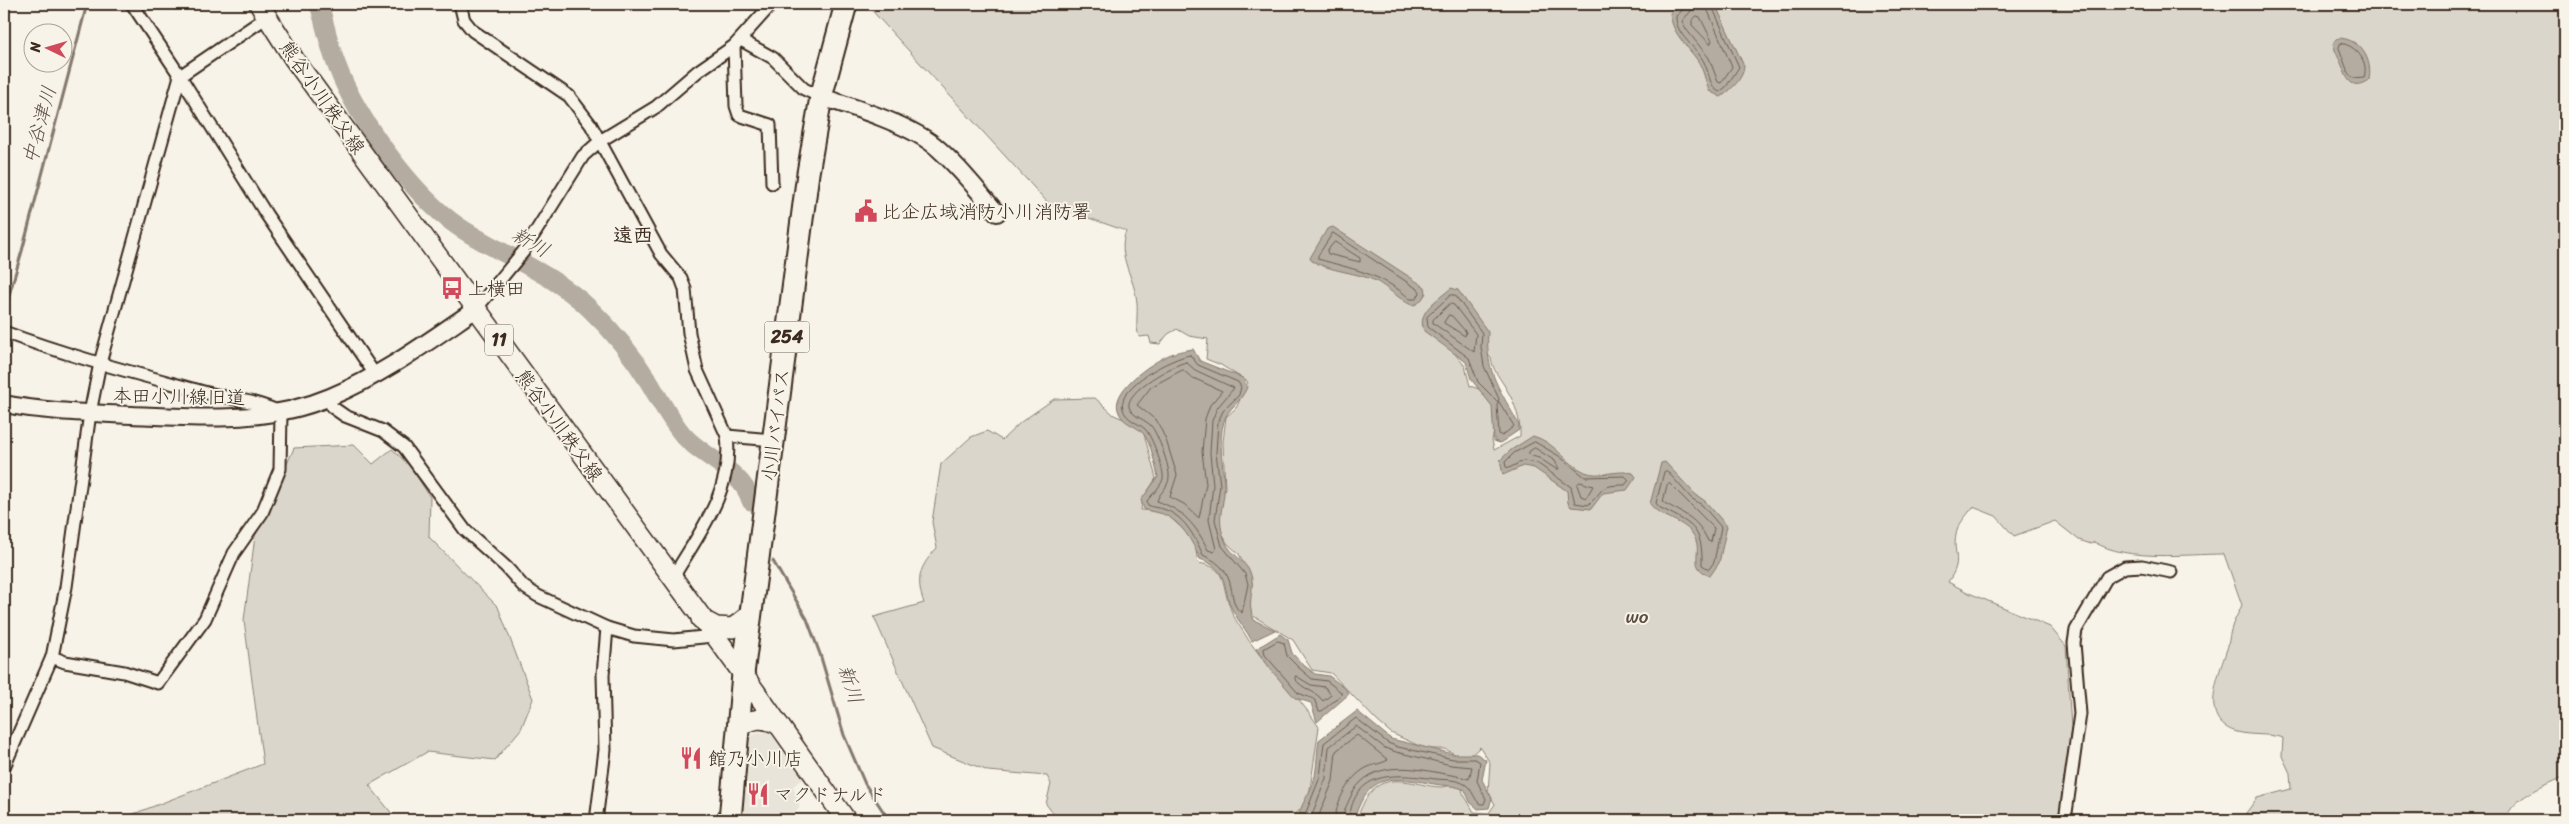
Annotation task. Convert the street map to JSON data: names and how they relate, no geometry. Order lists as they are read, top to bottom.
{
  "streets": {
    "highway": ["254", "小川バイパス"],
    "main road": ["熊谷小川秩父線", "11"],
    "street": ["本田小川線旧道"]
  },
  "crossings": [
    ["熊谷小川秩父線", "本田小川線旧道"],
    ["熊谷小川秩父線", "小川バイパス"]
  ],
  "districts": ["遠西"],
  "water": ["中谷津川", "新川"],
  "parks": ["wo"],
  "places": {
    "public building": ["比企広域消防小川消防署"],
    "bus stop": ["上横田"],
    "restaurant": ["館乃小川店", "マクドナルド"]
  },
  "north": "left"
}
